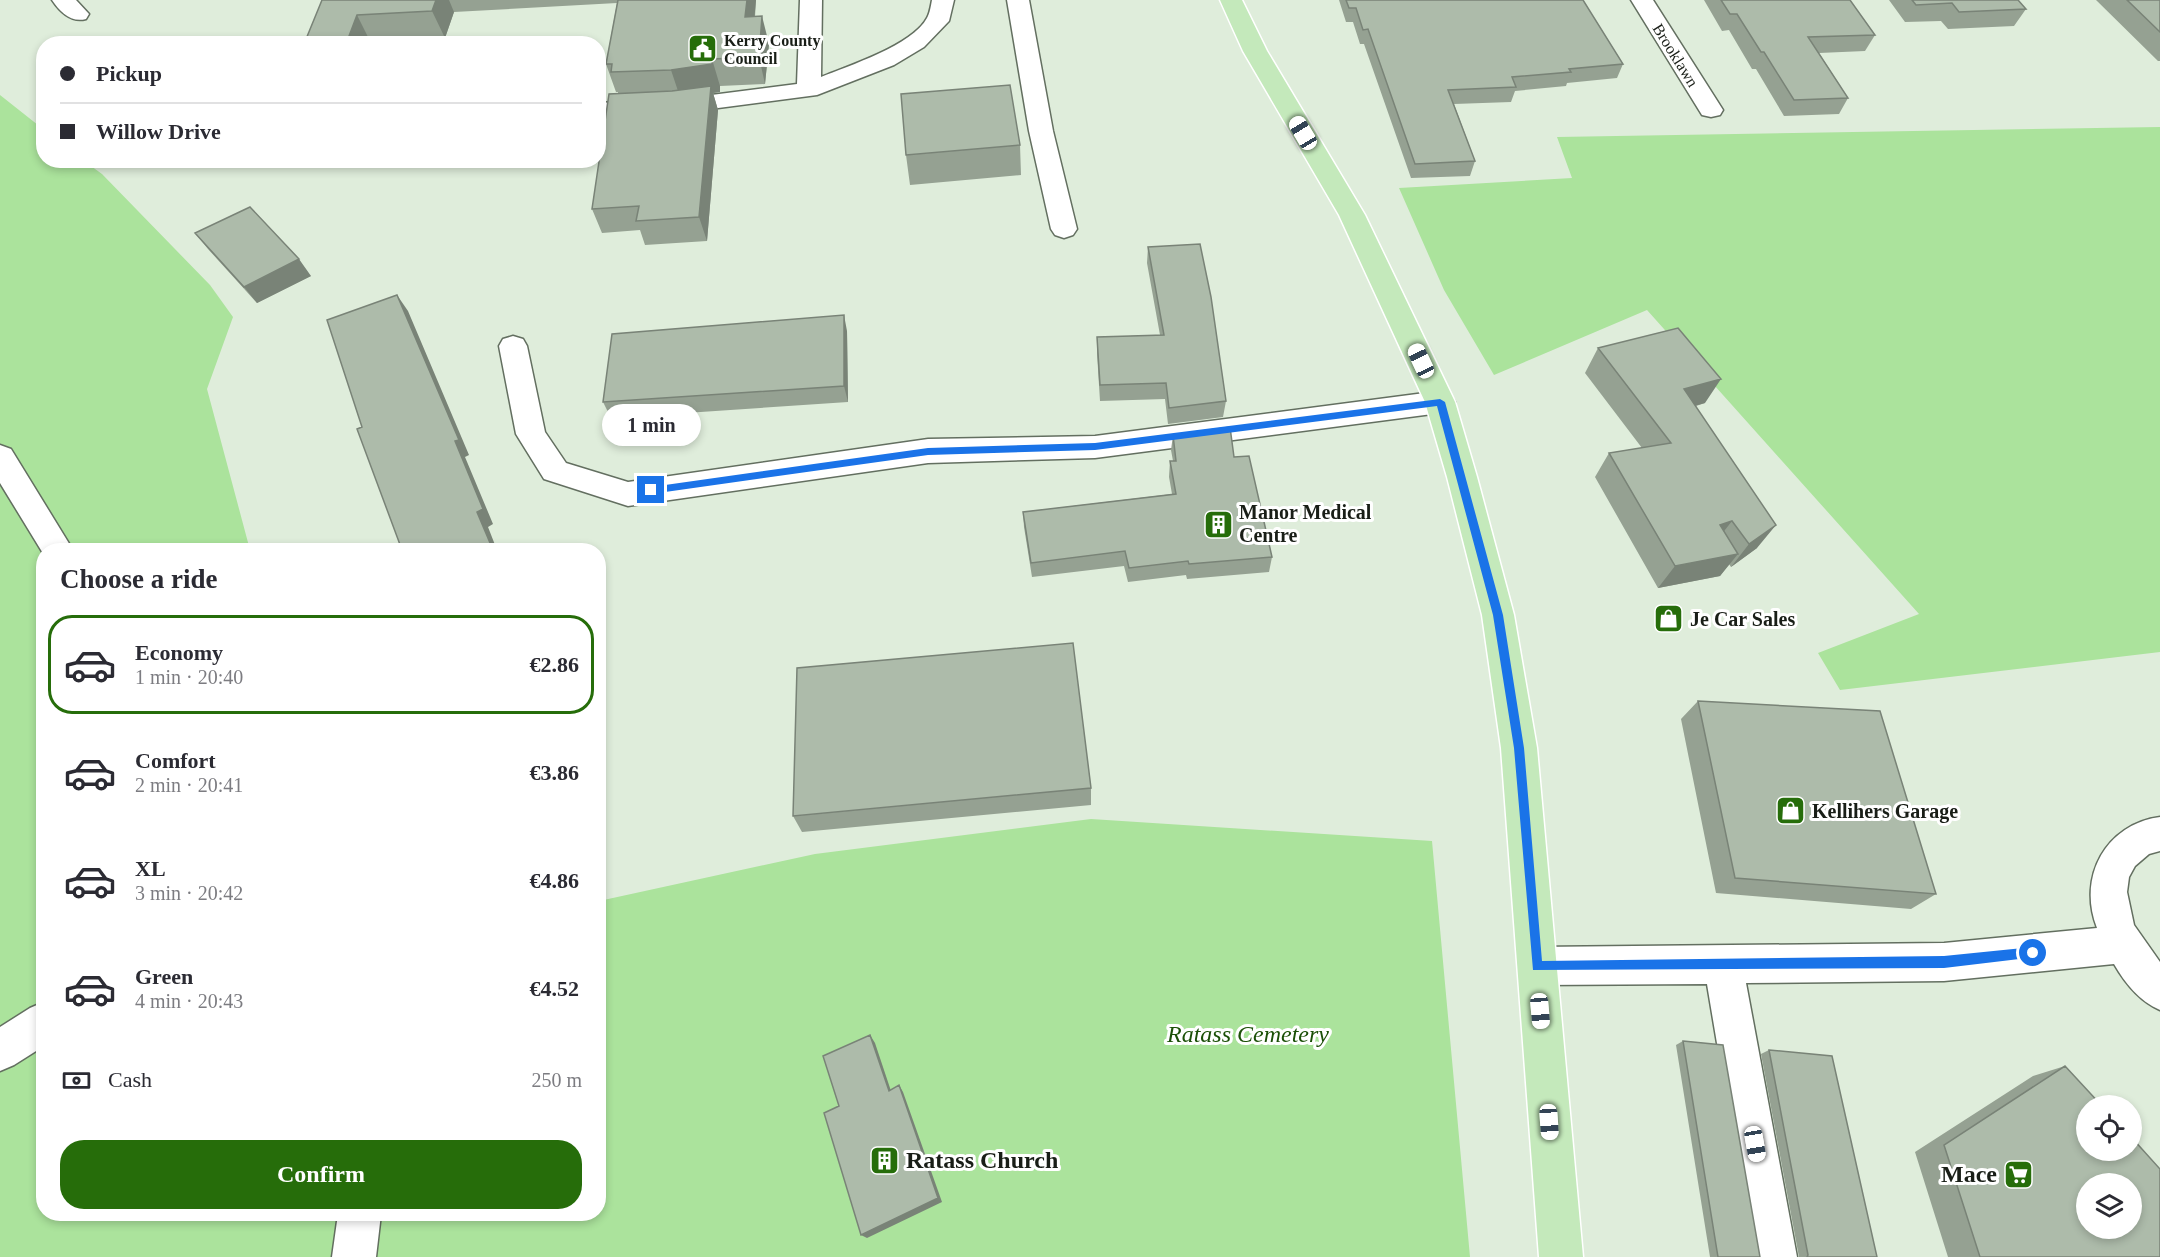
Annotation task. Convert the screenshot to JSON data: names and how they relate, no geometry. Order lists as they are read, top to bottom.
{
  "streets": {
    "street": ["Brooklawn"]
  },
  "parks": ["Ratass Cemetery"],
  "places": {
    "public building": ["Kerry County Council"],
    "building": ["Manor Medical Centre", "Ratass Church"],
    "shop": ["Je Car Sales", "Kellihers Garage"],
    "supermarket": ["Mace"]
  },
  "page": {
    "banner": ["Pickup", "Willow Drive"],
    "bubble": "1 min",
    "heading": "Choose a ride",
    "list": [
      {
        "name": "Economy",
        "note": "1 min · 20:40",
        "value": "€2.86"
      },
      {
        "name": "Comfort",
        "note": "2 min · 20:41",
        "value": "€3.86"
      },
      {
        "name": "XL",
        "note": "3 min · 20:42",
        "value": "€4.86"
      },
      {
        "name": "Green",
        "note": "4 min · 20:43",
        "value": "€4.52"
      }
    ],
    "pay": ["Cash", "250 m"],
    "buttons": "Confirm"
  }
}
